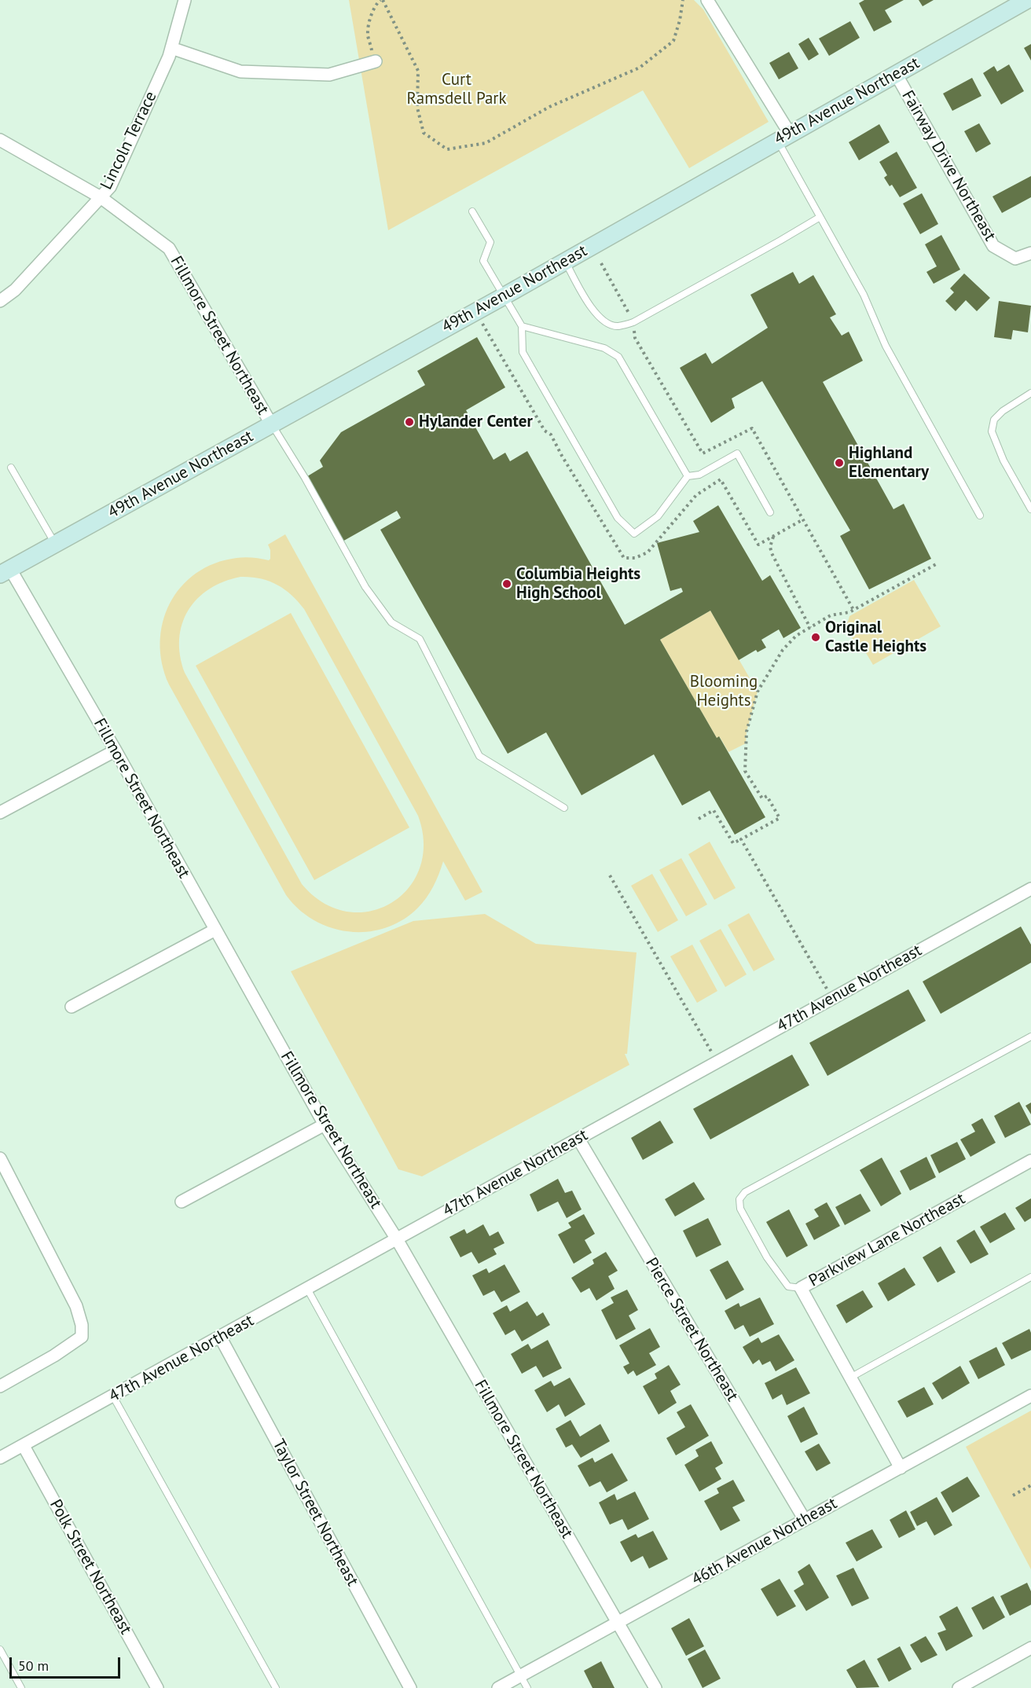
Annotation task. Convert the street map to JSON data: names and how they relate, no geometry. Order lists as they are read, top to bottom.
{
  "streets": {
    "street": [
      "49th Avenue Northeast",
      "Lincoln Terrace",
      "Fairway Drive Northeast",
      "Fillmore Street Northeast",
      "47th Avenue Northeast",
      "Parkview Lane Northeast",
      "Pierce Street Northeast",
      "Taylor Street Northeast",
      "46th Avenue Northeast",
      "Polk Street Northeast"
    ]
  },
  "crossings": [
    ["49th Avenue Northeast", "Fairway Drive Northeast"],
    ["49th Avenue Northeast", "Fillmore Street Northeast"],
    ["Lincoln Terrace", "Fillmore Street Northeast"],
    ["Fillmore Street Northeast", "47th Avenue Northeast"],
    ["Fillmore Street Northeast", "46th Avenue Northeast"],
    ["47th Avenue Northeast", "Pierce Street Northeast"],
    ["47th Avenue Northeast", "Taylor Street Northeast"],
    ["47th Avenue Northeast", "Polk Street Northeast"],
    ["Parkview Lane Northeast", "46th Avenue Northeast"],
    ["Pierce Street Northeast", "46th Avenue Northeast"]
  ],
  "parks": ["Curt Ramsdell Park", "Blooming Heights"],
  "places": [
    "Hylander Center",
    "Highland Elementary",
    "Columbia Heights High School",
    "Original Castle Heights"
  ],
  "scale_bar": "50 m"
}
